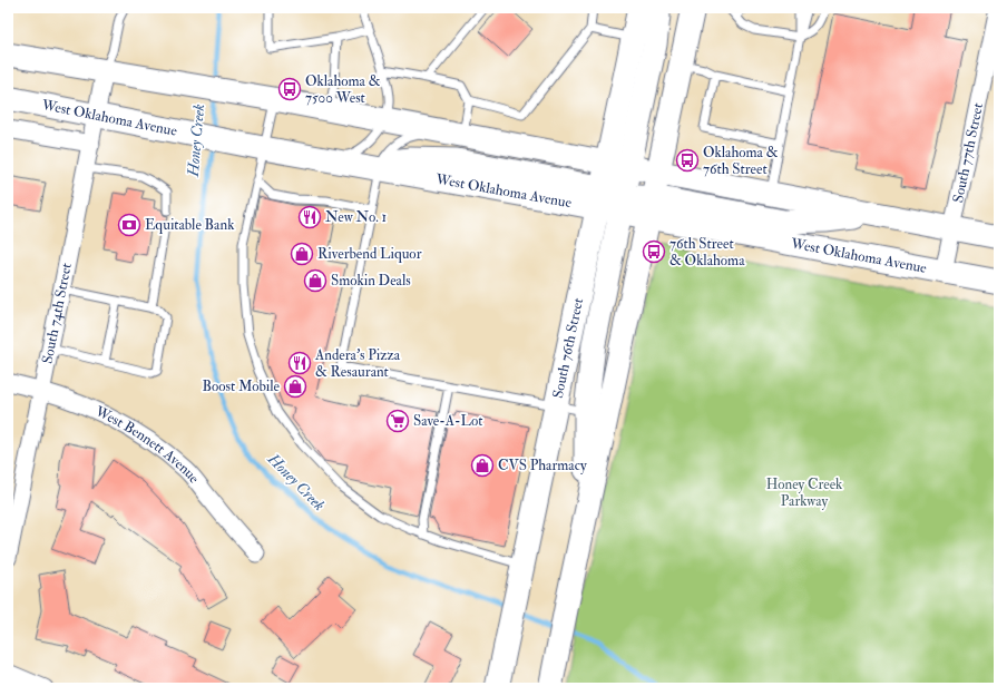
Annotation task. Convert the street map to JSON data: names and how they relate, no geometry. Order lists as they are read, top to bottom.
{
  "streets": {
    "main road": ["West Oklahoma Avenue", "South 76th Street"],
    "street": ["South 77th Street", "South 74th Street", "West Bennett Avenue"]
  },
  "crossings": [
    ["West Oklahoma Avenue", "South 77th Street"],
    ["West Oklahoma Avenue", "South 74th Street"],
    ["West Oklahoma Avenue", "South 76th Street"],
    ["South 74th Street", "West Bennett Avenue"]
  ],
  "water": ["Honey Creek"],
  "parks": ["Honey Creek Parkway"],
  "places": {
    "bus stop": ["Oklahoma & 7500 West", "Oklahoma & 76th Street", "76th Street & Oklahoma"],
    "restaurant": ["New No. 1", "Andera's Pizza & Resaurant"],
    "bank": ["Equitable Bank"],
    "shop": [
      "Riverbend Liquor",
      "Smokin Deals",
      "Boost Mobile",
      "CVS Pharmacy"
    ],
    "supermarket": ["Save-A-Lot"]
  }
}
